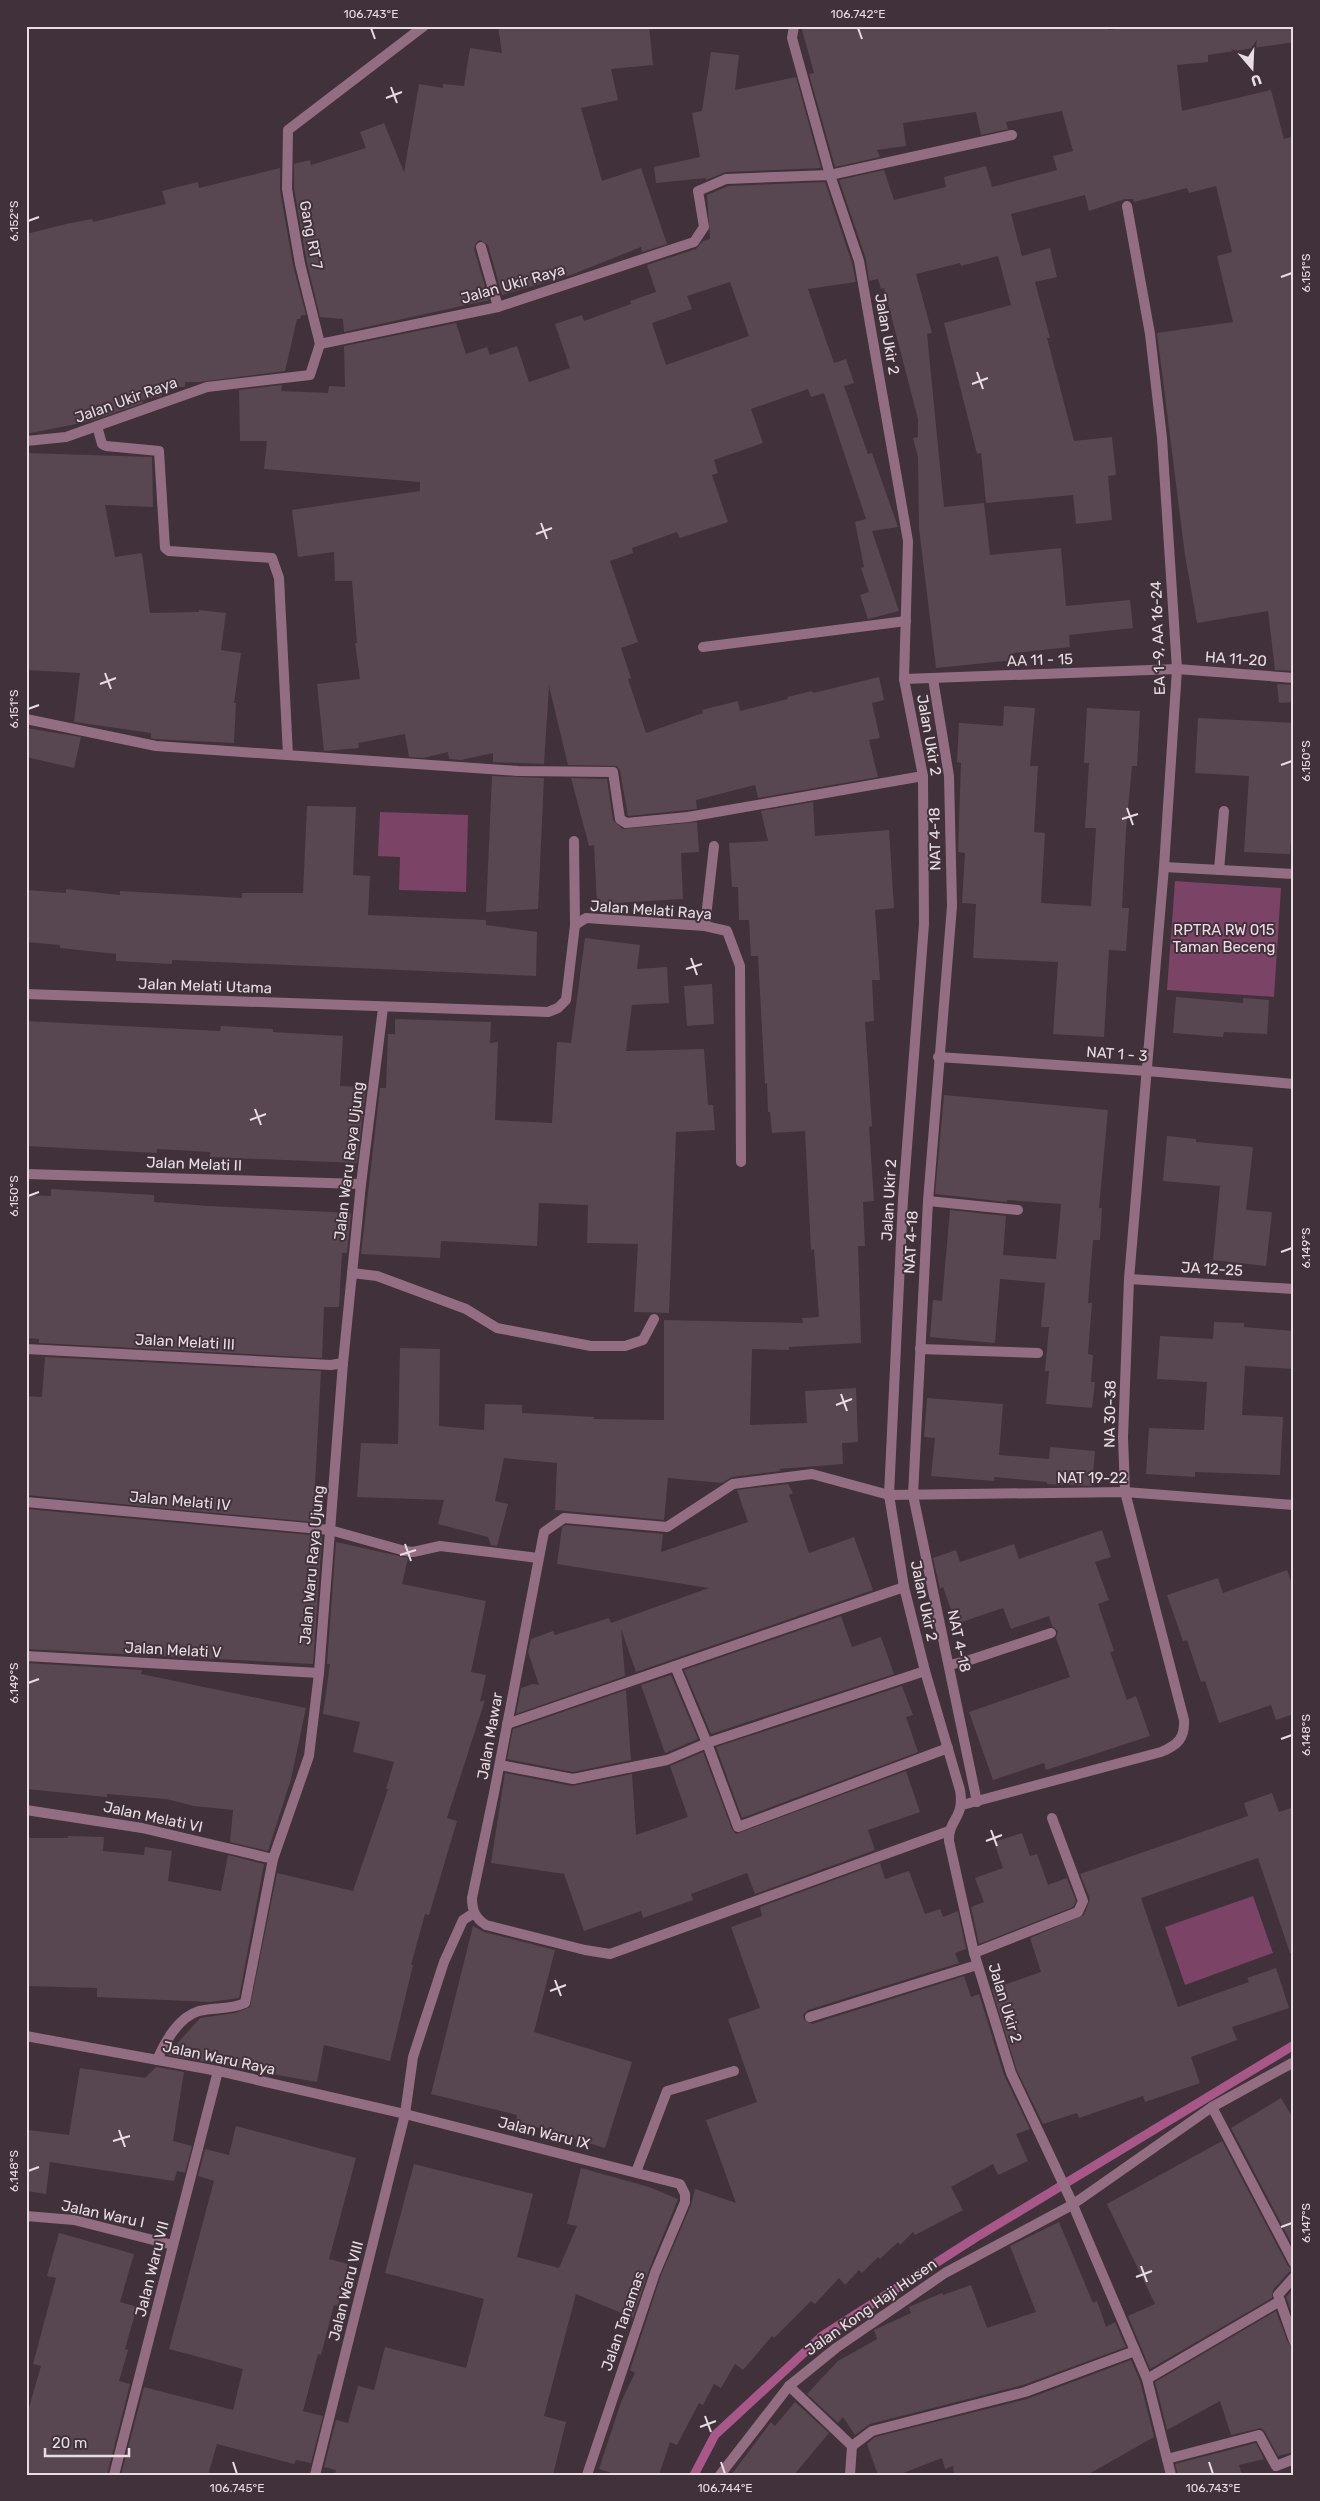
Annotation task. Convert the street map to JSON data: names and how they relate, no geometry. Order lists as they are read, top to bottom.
{
  "streets": {
    "street": [
      "Gang RT 7",
      "Jalan Ukir Raya",
      "Jalan Ukir 2",
      "EA 1-9, AA 16-24",
      "HA 11-20",
      "AA 11 - 15",
      "NAT 4-18",
      "Jalan Melati Raya",
      "Jalan Melati Utama",
      "NAT 1 - 3",
      "Jalan Waru Raya Ujung",
      "Jalan Melati II",
      "JA 12-25",
      "Jalan Melati III",
      "NA 30-38",
      "NAT 19-22",
      "Jalan Melati IV",
      "Jalan Melati V",
      "Jalan Mawar",
      "Jalan Melati VI",
      "Jalan Waru Raya",
      "Jalan Waru IX",
      "Jalan Waru I",
      "Jalan Waru VII",
      "Jalan Waru VIII",
      "Jalan Kong Haji Husen",
      "Jalan Tanamas"
    ]
  },
  "crossings": [
    ["Gang RT 7", "Jalan Ukir Raya"],
    ["Jalan Ukir Raya", "Jalan Ukir 2"],
    ["Jalan Ukir 2", "AA 11 - 15"],
    ["Jalan Ukir 2", "NAT 19-22"],
    ["Jalan Ukir 2", "Jalan Mawar"],
    ["Jalan Ukir 2", "Jalan Kong Haji Husen"],
    ["EA 1-9, AA 16-24", "HA 11-20"],
    ["EA 1-9, AA 16-24", "AA 11 - 15"],
    ["EA 1-9, AA 16-24", "NAT 1 - 3"],
    ["EA 1-9, AA 16-24", "NA 30-38"],
    ["HA 11-20", "AA 11 - 15"],
    ["AA 11 - 15", "NAT 4-18"],
    ["NAT 4-18", "NAT 1 - 3"],
    ["NAT 4-18", "NA 30-38"],
    ["NAT 4-18", "NAT 19-22"],
    ["Jalan Melati Raya", "Jalan Melati Utama"],
    ["Jalan Melati Raya", "Jalan Waru Raya Ujung"],
    ["Jalan Melati Utama", "Jalan Waru Raya Ujung"],
    ["NAT 1 - 3", "NA 30-38"],
    ["Jalan Waru Raya Ujung", "Jalan Melati II"],
    ["Jalan Waru Raya Ujung", "Jalan Melati III"],
    ["Jalan Waru Raya Ujung", "Jalan Melati IV"],
    ["Jalan Waru Raya Ujung", "Jalan Melati V"],
    ["Jalan Waru Raya Ujung", "Jalan Melati VI"],
    ["Jalan Waru Raya Ujung", "Jalan Waru Raya"],
    ["JA 12-25", "NA 30-38"],
    ["NA 30-38", "NAT 19-22"],
    ["NAT 19-22", "Jalan Mawar"],
    ["Jalan Waru Raya", "Jalan Waru IX"],
    ["Jalan Waru Raya", "Jalan Waru VII"],
    ["Jalan Waru Raya", "Jalan Waru VIII"],
    ["Jalan Waru IX", "Jalan Waru VIII"],
    ["Jalan Waru IX", "Jalan Tanamas"],
    ["Jalan Waru I", "Jalan Waru VII"]
  ],
  "parks": ["RPTRA RW 015 Taman Beceng"],
  "scale_bar": "20 m",
  "north": "bottom",
  "coordinates": [
    "106.743°E",
    "106.742°E",
    "6.152°S",
    "6.151°S",
    "6.150°S",
    "6.149°S",
    "6.148°S",
    "6.147°S",
    "106.745°E",
    "106.744°E"
  ]
}
